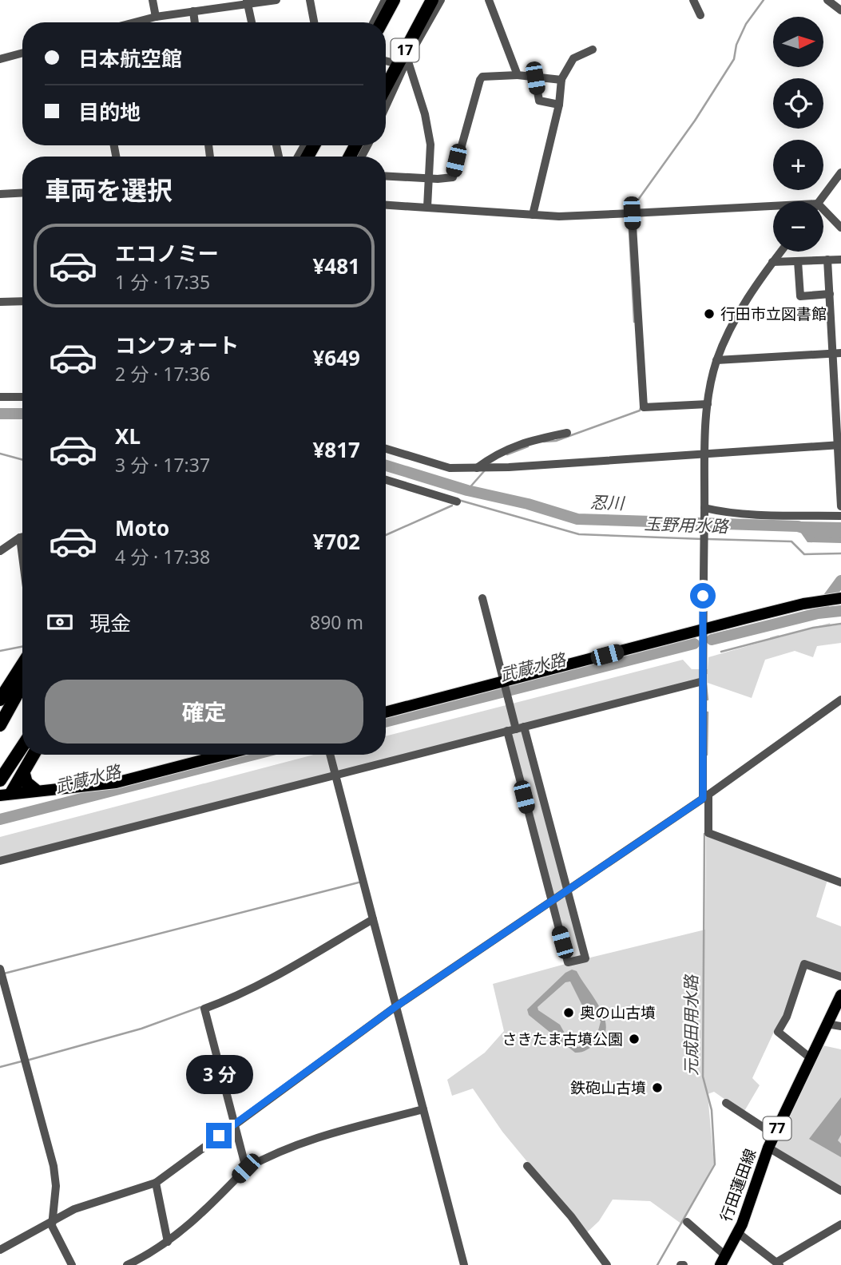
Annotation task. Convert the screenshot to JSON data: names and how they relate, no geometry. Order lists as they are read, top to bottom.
{
  "streets": {
    "highway": ["17"],
    "main road": ["77", "行田蓮田線"]
  },
  "water": [
    "忍川",
    "玉野用水路",
    "武蔵水路",
    "元成田用水路"
  ],
  "places": [
    "行田市立図書館",
    "奥の山古墳",
    "さきたま古墳公園",
    "鉄砲山古墳"
  ],
  "north": "right",
  "page": {
    "map_buttons": ["+", "−"],
    "banner": ["日本航空館", "目的地"],
    "heading": "車両を選択",
    "list": [
      {
        "name": "エコノミー",
        "note": "1 分 · 17:35",
        "value": "¥481"
      },
      {
        "name": "コンフォート",
        "note": "2 分 · 17:36",
        "value": "¥649"
      },
      {
        "name": "XL",
        "note": "3 分 · 17:37",
        "value": "¥817"
      },
      {
        "name": "Moto",
        "note": "4 分 · 17:38",
        "value": "¥702"
      }
    ],
    "pay": ["現金", "890 m"],
    "buttons": "確定",
    "bubble": "3 分"
  }
}
